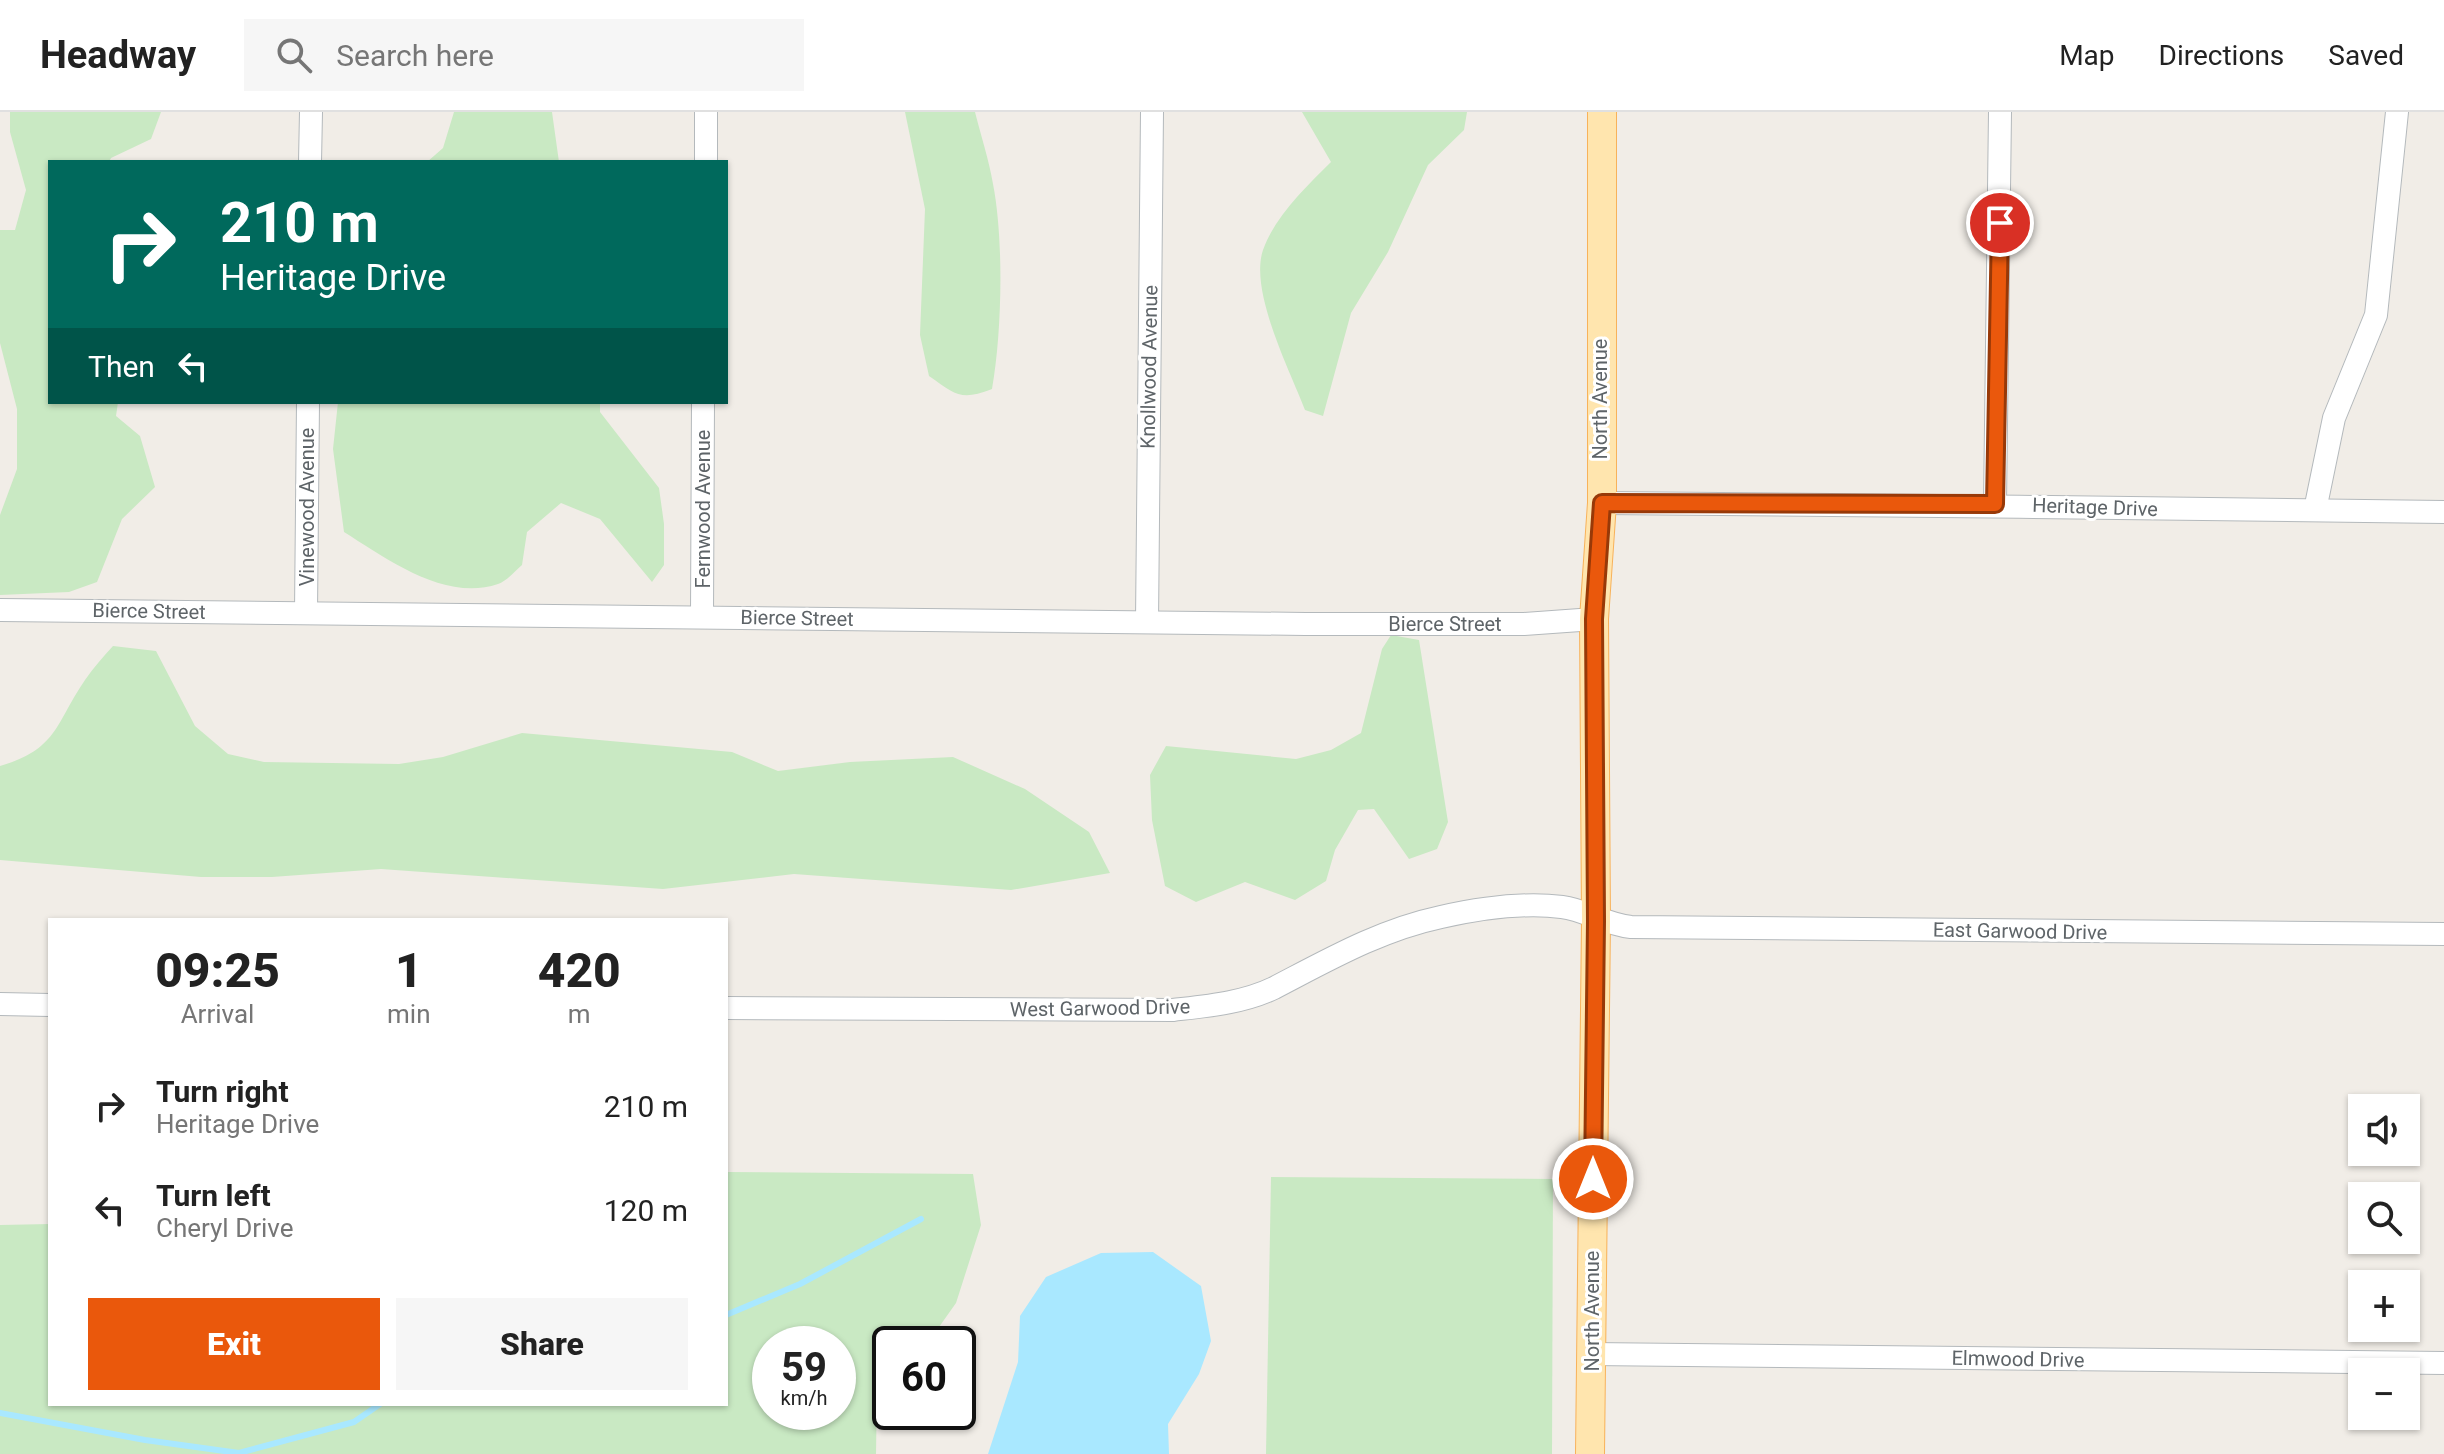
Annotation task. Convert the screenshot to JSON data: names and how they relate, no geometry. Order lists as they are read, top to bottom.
{
  "streets": {
    "main road": ["North Avenue"],
    "street": [
      "Knollwood Avenue",
      "Vinewood Avenue",
      "Heritage Drive",
      "Fernwood Avenue",
      "Bierce Street",
      "East Garwood Drive",
      "West Garwood Drive",
      "Elmwood Drive"
    ]
  },
  "crossings": [
    ["Knollwood Avenue", "Bierce Street"],
    ["North Avenue", "Heritage Drive"],
    ["North Avenue", "Bierce Street"],
    ["North Avenue", "East Garwood Drive"],
    ["North Avenue", "West Garwood Drive"],
    ["North Avenue", "Elmwood Drive"],
    ["Vinewood Avenue", "Bierce Street"],
    ["Fernwood Avenue", "Bierce Street"],
    ["East Garwood Drive", "West Garwood Drive"]
  ],
  "page": {
    "header": "Headway",
    "search": "Search here",
    "nav": ["Map", "Directions", "Saved"],
    "turn": ["210 m", "Heritage Drive"],
    "then": "Then",
    "eta": [
      "09:25",
      "Arrival",
      "1",
      "min",
      "420",
      "m"
    ],
    "list": [
      {
        "name": "Turn right",
        "note": "Heritage Drive",
        "value": "210 m"
      },
      {
        "name": "Turn left",
        "note": "Cheryl Drive",
        "value": "120 m"
      }
    ],
    "map_buttons": ["+", "−"],
    "buttons": ["Exit", "Share"],
    "speed": "59 km/h",
    "limit": "60"
  }
}
